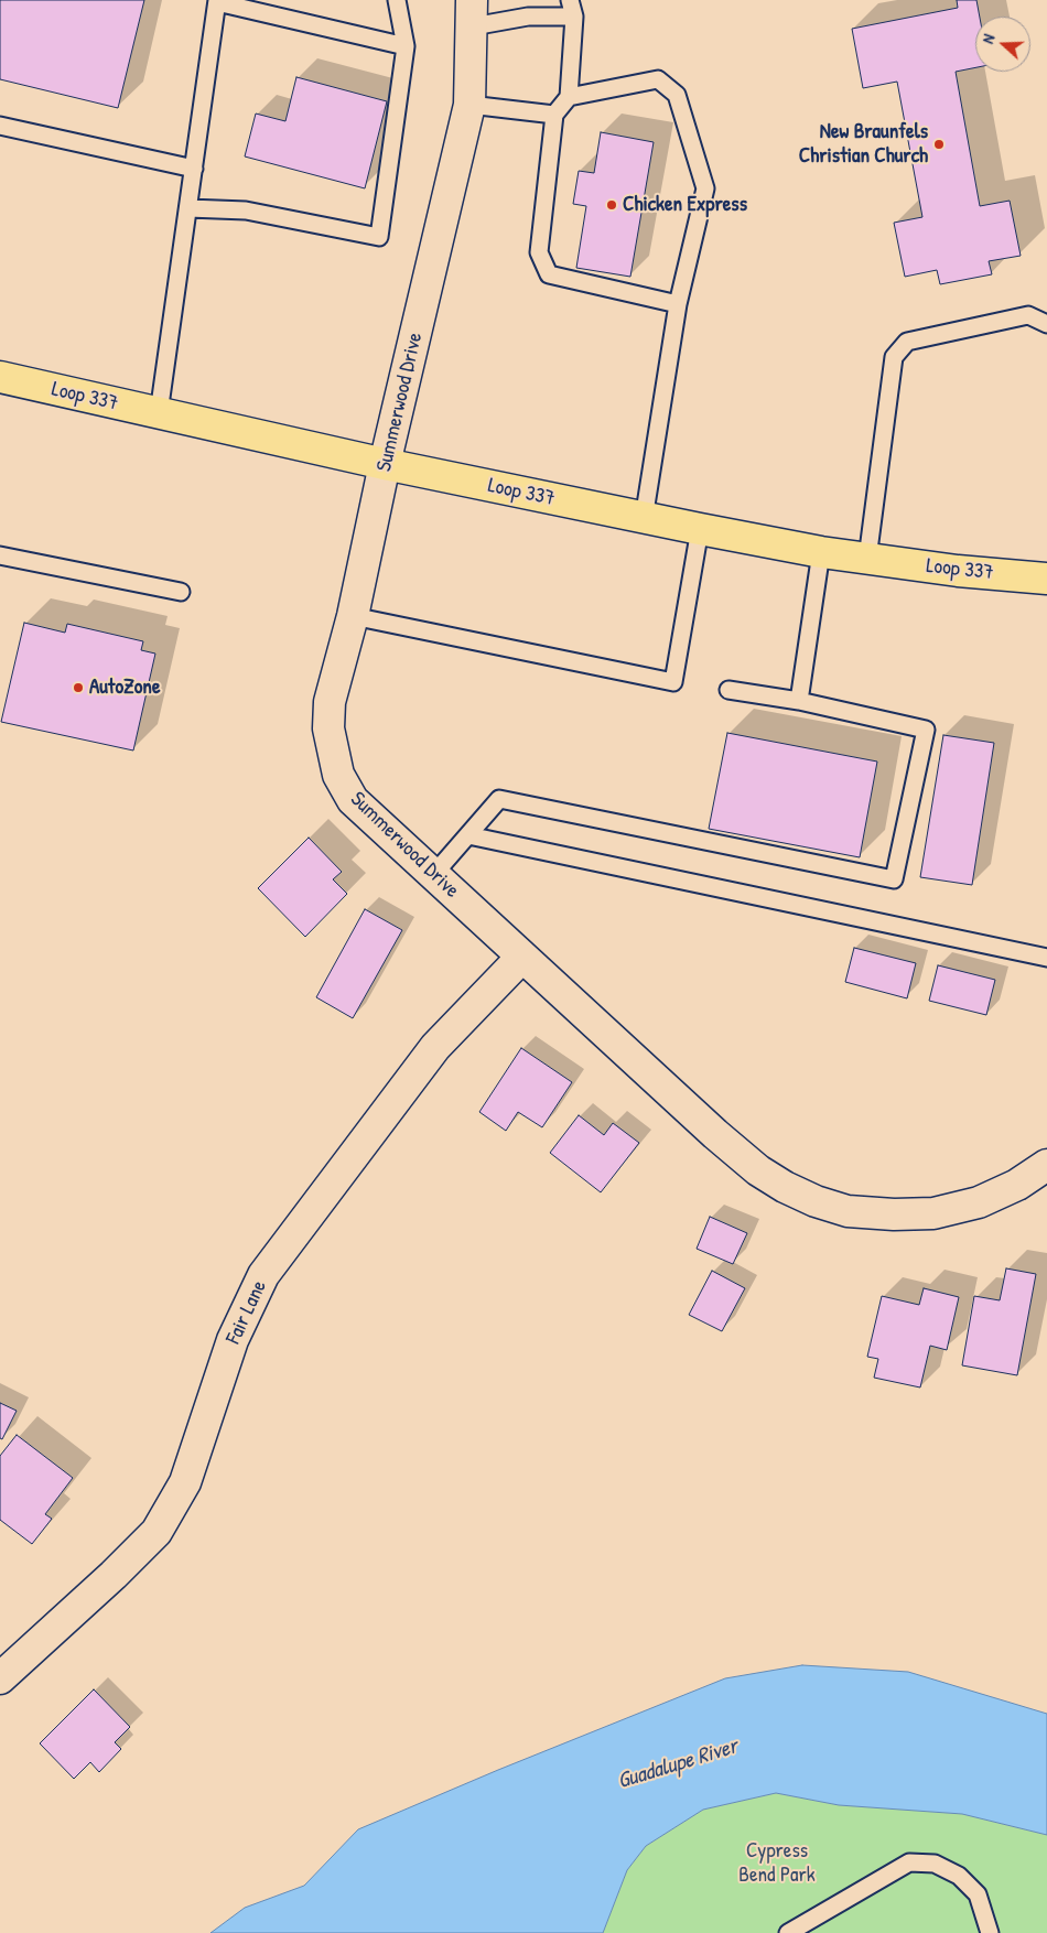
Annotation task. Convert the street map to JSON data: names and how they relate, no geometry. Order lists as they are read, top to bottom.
{
  "streets": {
    "main road": ["Loop 337"],
    "street": ["Summerwood Drive", "Fair Lane"]
  },
  "crossings": [
    ["Loop 337", "Summerwood Drive"],
    ["Summerwood Drive", "Fair Lane"]
  ],
  "water": ["Guadalupe River"],
  "parks": ["Cypress Bend Park"],
  "places": ["New Braunfels Christian Church", "Chicken Express", "AutoZone"],
  "north": "left"
}
